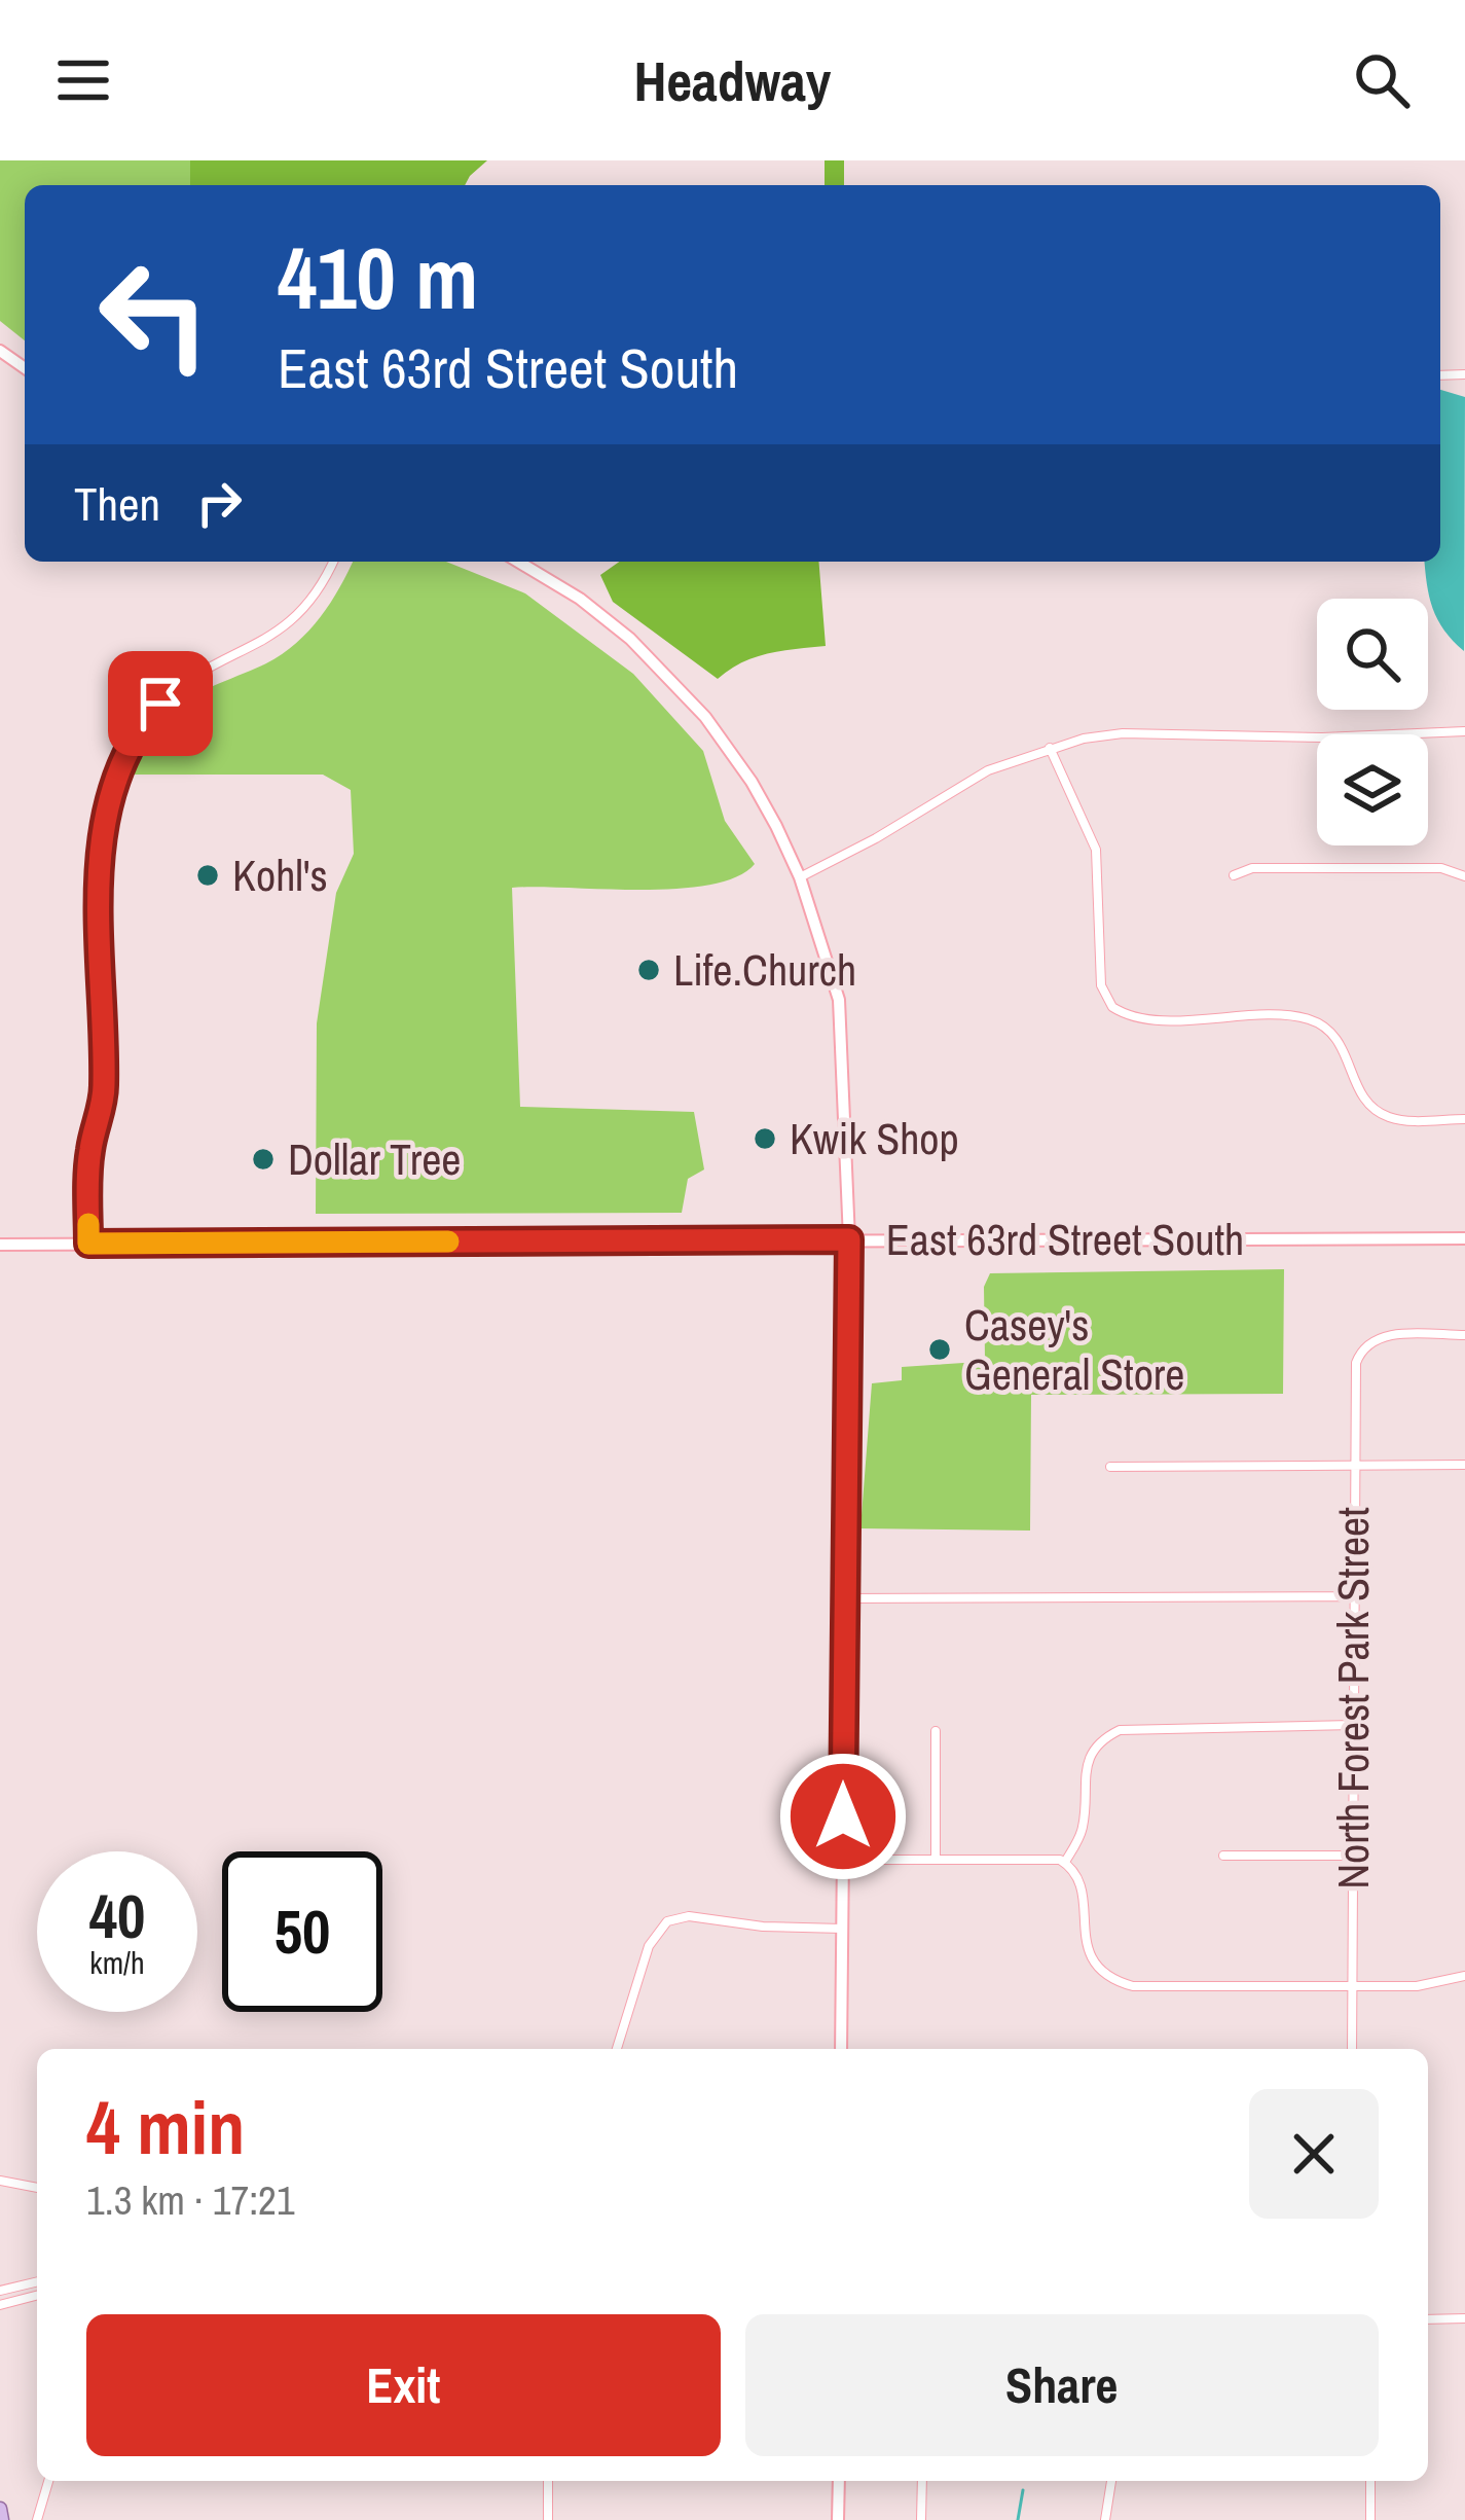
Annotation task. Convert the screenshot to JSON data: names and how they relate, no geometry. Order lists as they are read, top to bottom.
{
  "streets": {
    "main road": ["East 63rd Street South"],
    "street": ["North Forest Park Street"]
  },
  "places": [
    "Kohl's",
    "Life.Church",
    "Kwik Shop",
    "Dollar Tree",
    "Casey's General Store"
  ],
  "page": {
    "header": "Headway",
    "turn": ["410 m", "East 63rd Street South"],
    "then": "Then",
    "speed": "40 km/h",
    "limit": "50",
    "heading": ["4 min", "1.3 km · 17:21"],
    "buttons": ["Exit", "Share"]
  }
}
